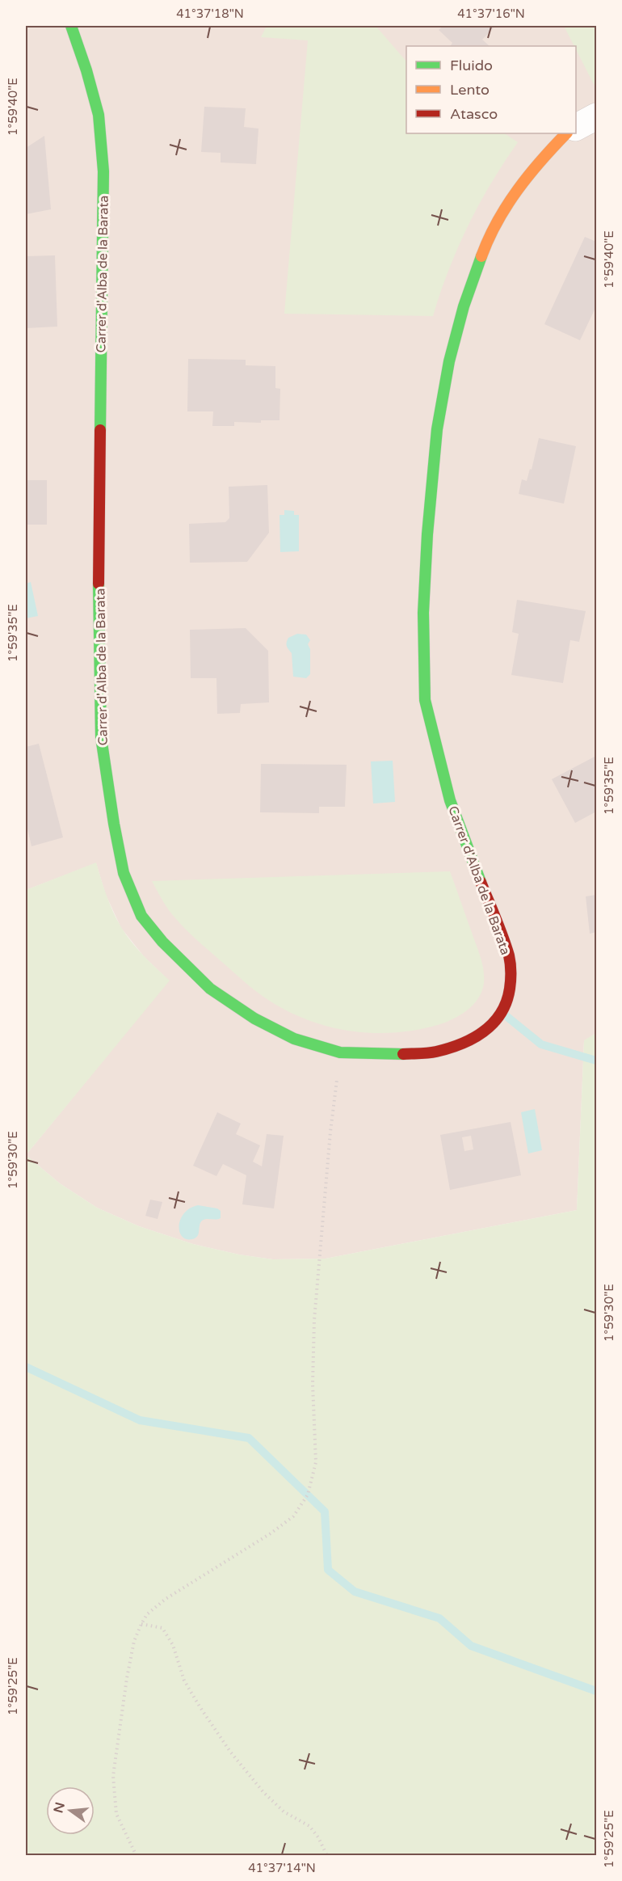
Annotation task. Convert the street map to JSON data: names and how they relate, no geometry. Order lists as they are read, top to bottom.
{
  "streets": {
    "street": ["Carrer d'Alba de la Barata"]
  },
  "legend": ["Fluido", "Lento", "Atasco"],
  "north": "left",
  "coordinates": [
    "41°37'18\"N",
    "41°37'16\"N",
    "1°59'40\"E",
    "1°59'35\"E",
    "1°59'30\"E",
    "1°59'25\"E",
    "41°37'14\"N"
  ]
}
